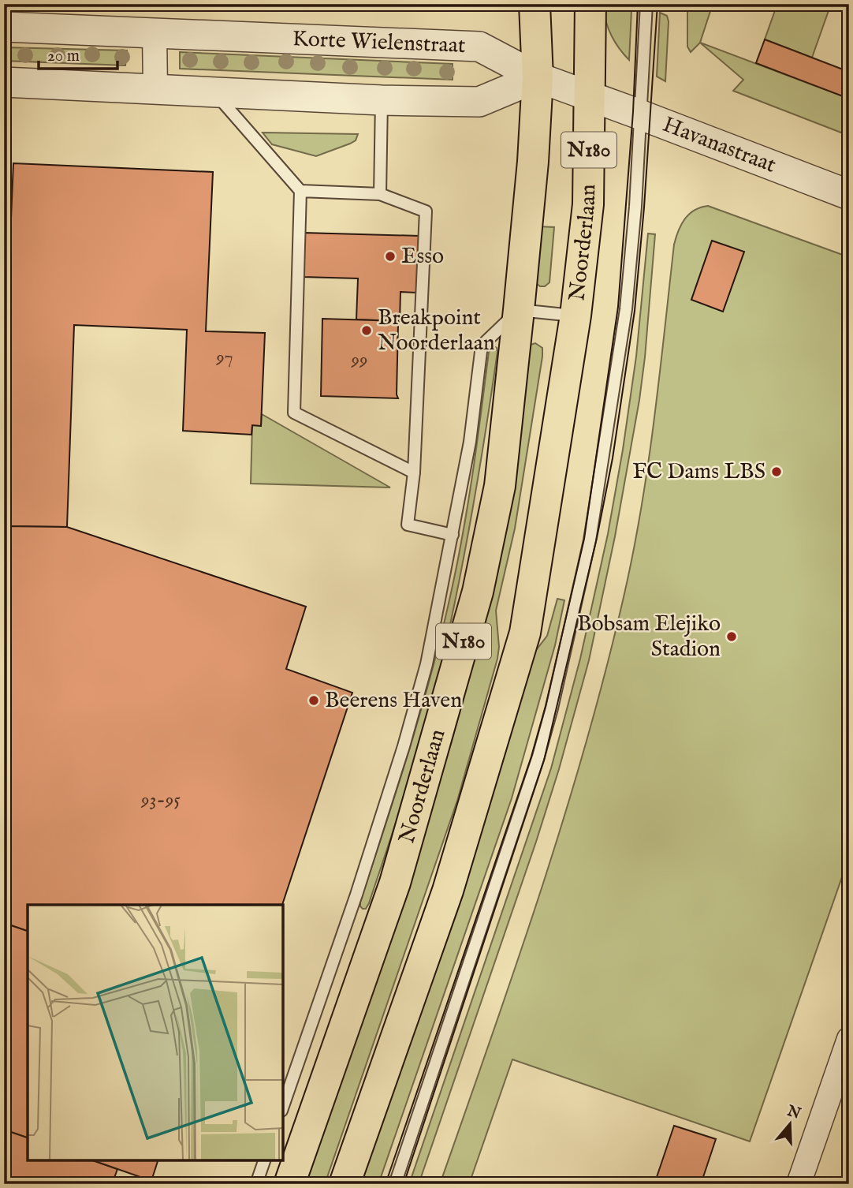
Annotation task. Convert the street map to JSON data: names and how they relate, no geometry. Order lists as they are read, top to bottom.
{
  "streets": {
    "main road": ["N180", "Noorderlaan"],
    "street": ["Korte Wielenstraat", "Havanastraat"]
  },
  "crossings": [
    ["Korte Wielenstraat", "Havanastraat"],
    ["Korte Wielenstraat", "Noorderlaan"],
    ["Havanastraat", "Noorderlaan"]
  ],
  "places": [
    "Esso",
    "Breakpoint Noorderlaan",
    "FC Dams LBS",
    "Bobsam Elejiko Stadion",
    "Beerens Haven"
  ],
  "house_numbers": ["97", "99", "93-95"],
  "scale_bar": "20 m",
  "north": "top"
}
